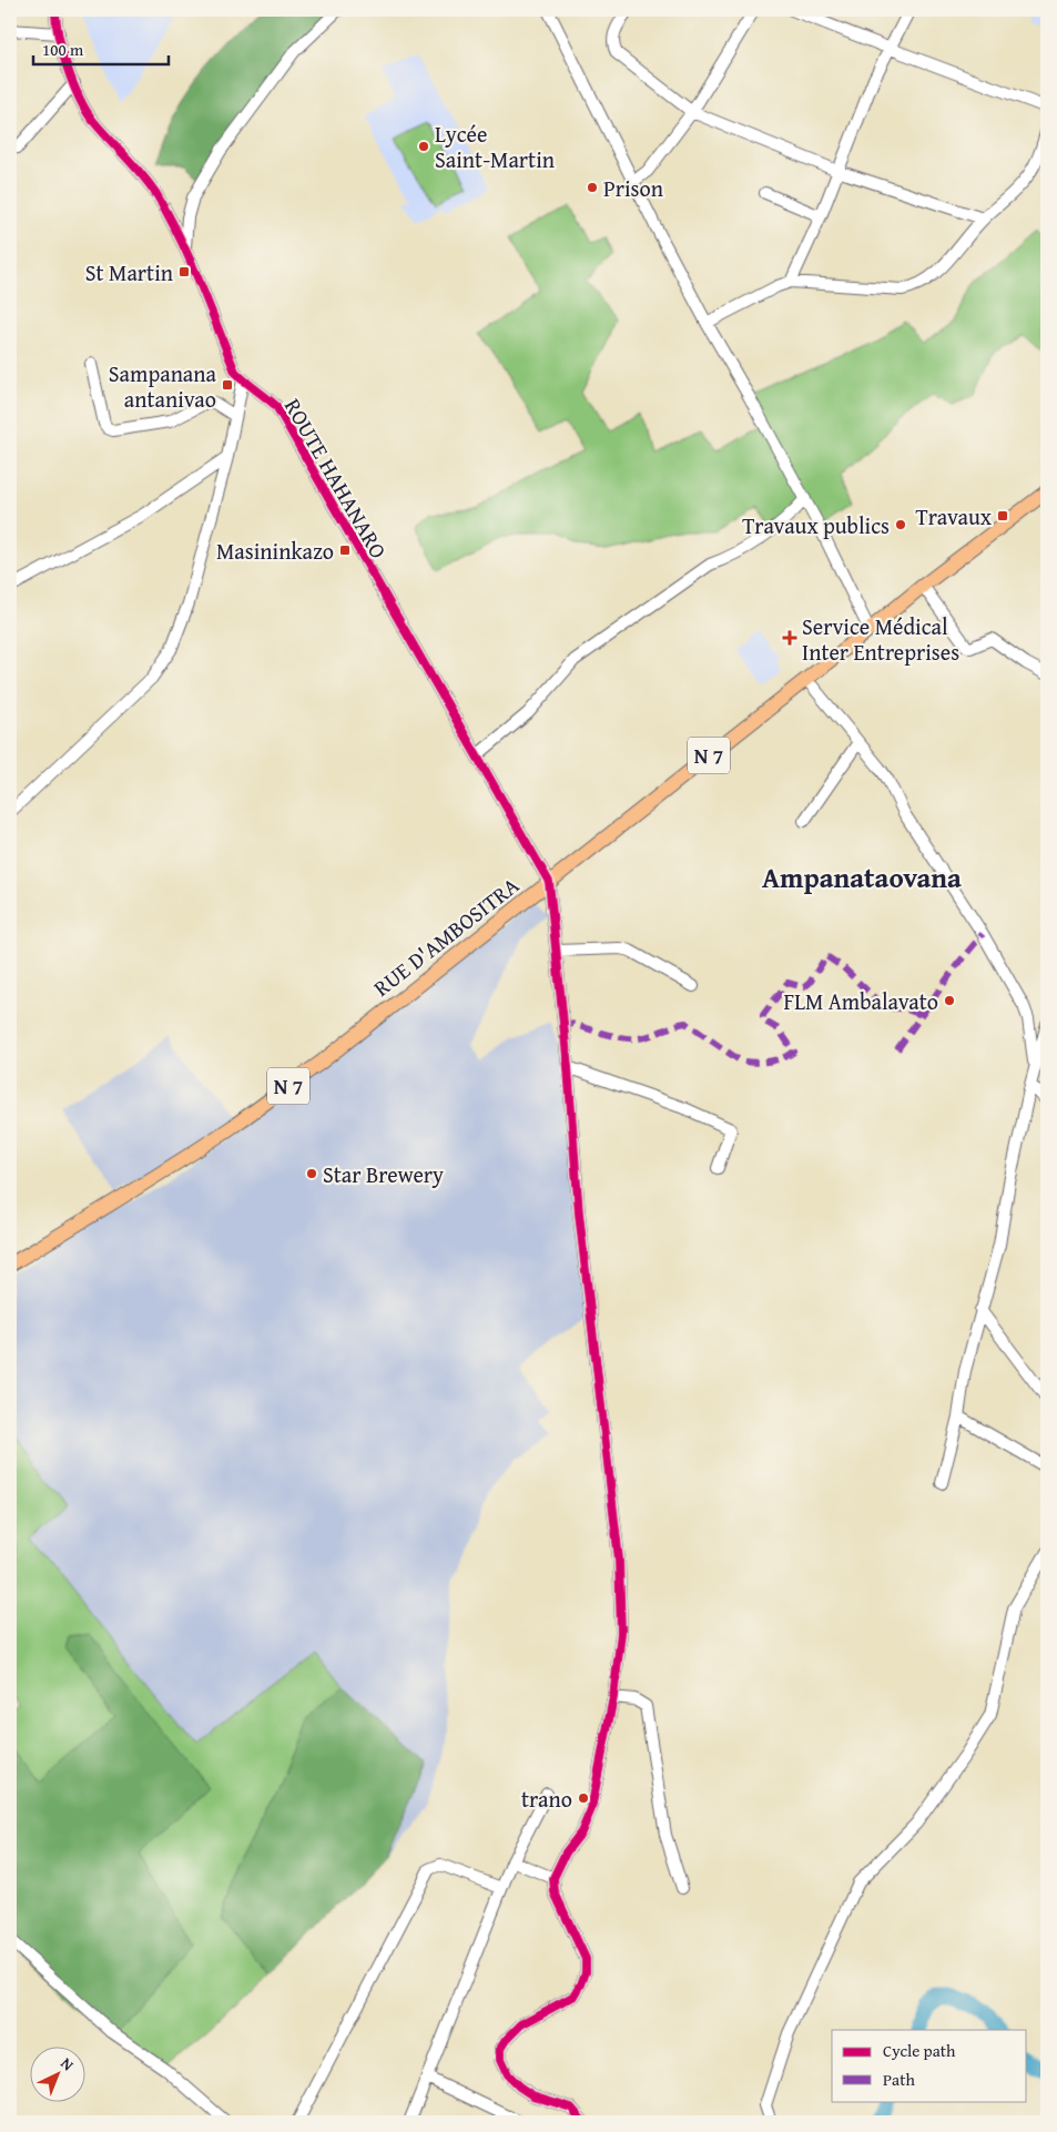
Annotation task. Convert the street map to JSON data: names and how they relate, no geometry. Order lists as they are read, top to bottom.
{
  "streets": {
    "main road": ["N 7", "RUE D'AMBOSITRA"],
    "street": ["ROUTE HAHANARO"]
  },
  "crossings": [
    ["ROUTE HAHANARO", "RUE D'AMBOSITRA"]
  ],
  "districts": ["Ampanataovana"],
  "places": {
    "other": [
      "Lycée Saint-Martin",
      "Prison",
      "Travaux publics",
      "FLM Ambalavato",
      "Star Brewery",
      "trano"
    ],
    "transit": [
      "St Martin",
      "Sampanana antanivao",
      "Travaux",
      "Masininkazo"
    ],
    "health": ["Service Médical Inter Entreprises"]
  },
  "legend": ["Cycle path", "Path"],
  "scale_bar": "100 m",
  "north": "top right"
}
